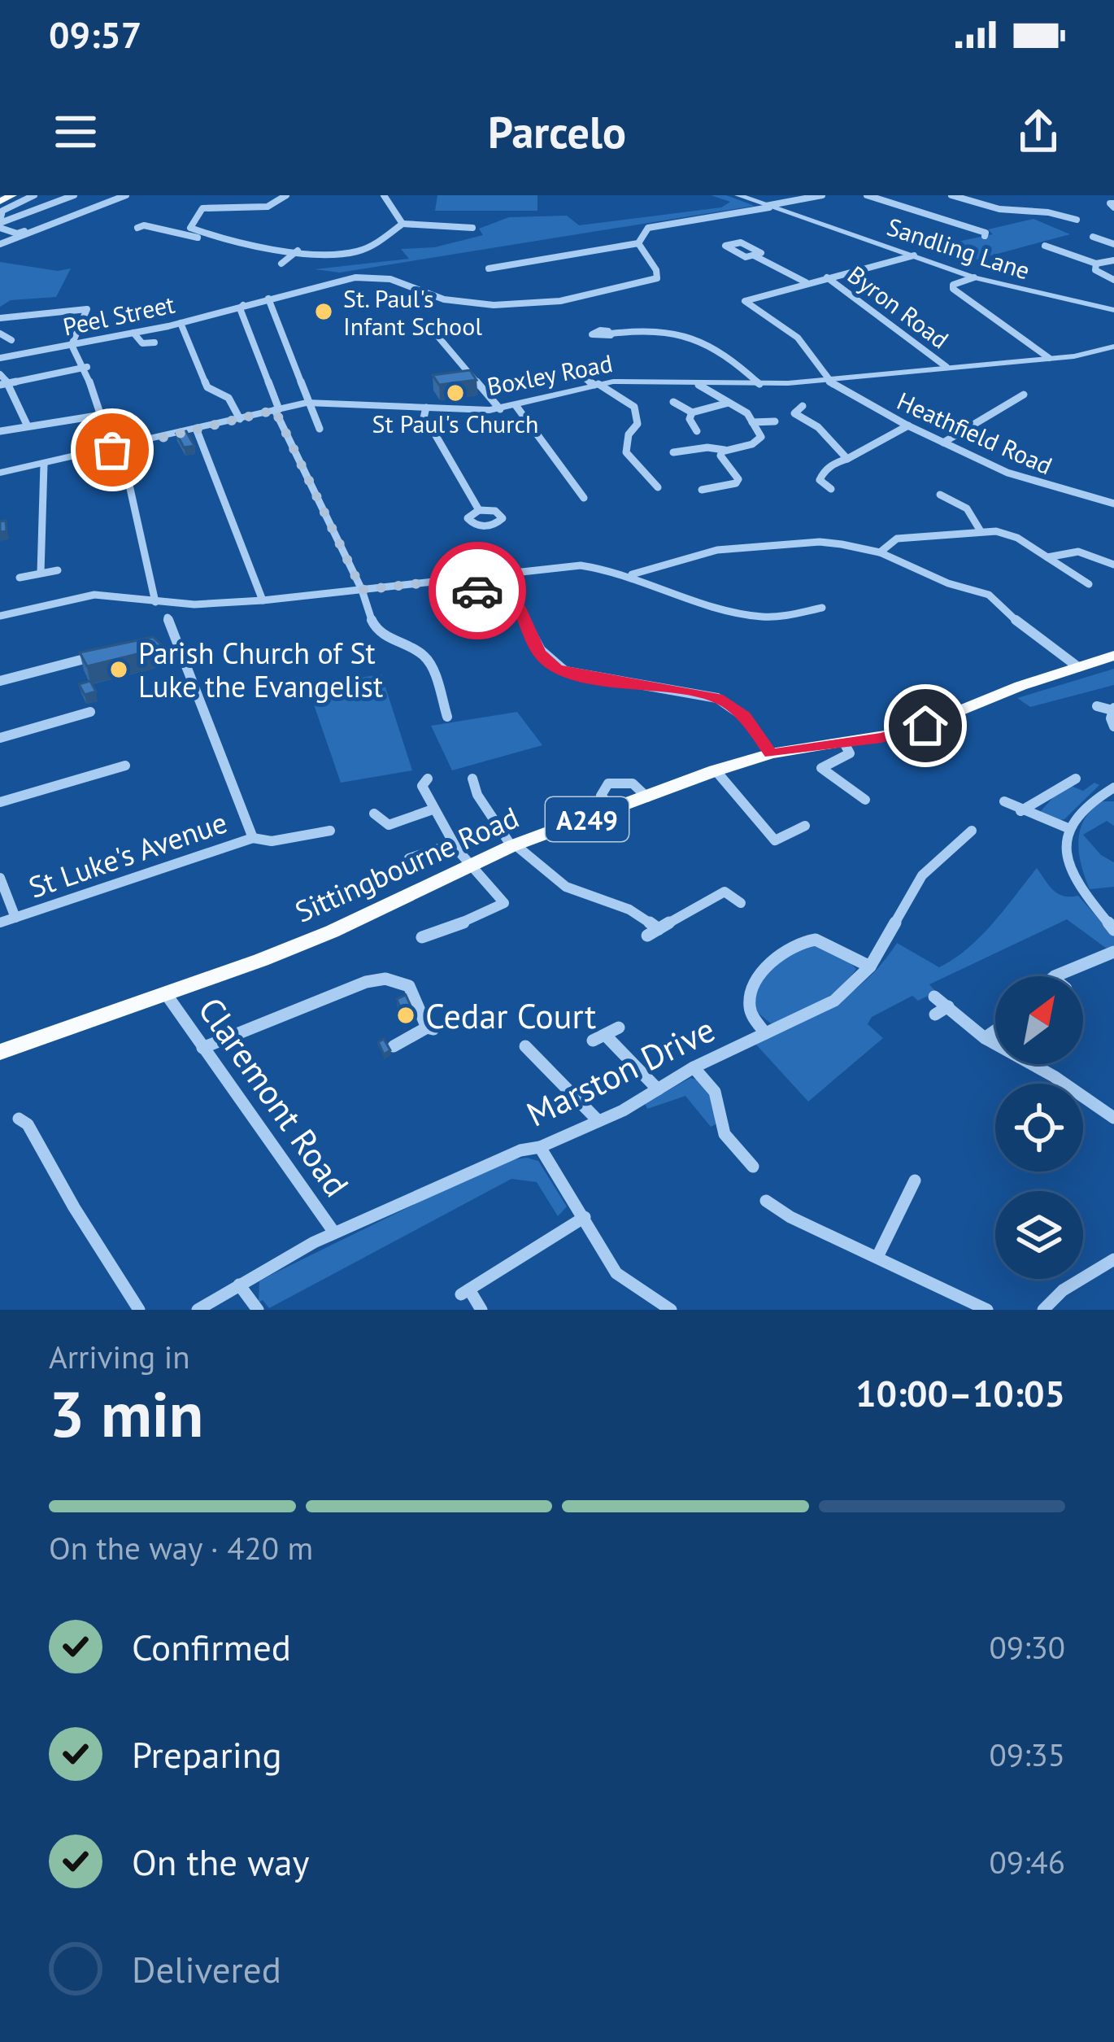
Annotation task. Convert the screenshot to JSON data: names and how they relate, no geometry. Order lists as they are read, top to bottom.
{
  "streets": {
    "highway": ["A249", "Sittingbourne Road"],
    "street": [
      "Sandling Lane",
      "Byron Road",
      "Peel Street",
      "Boxley Road",
      "Heathfield Road",
      "St Luke's Avenue",
      "Marston Drive",
      "Claremont Road"
    ]
  },
  "crossings": [
    ["Byron Road", "Boxley Road"],
    ["Boxley Road", "Heathfield Road"],
    ["Sittingbourne Road", "Claremont Road"],
    ["Marston Drive", "Claremont Road"]
  ],
  "places": [
    "St. Paul's Infant School",
    "St Paul's Church",
    "Parish Church of St Luke the Evangelist",
    "Cedar Court"
  ],
  "north": "top right",
  "page": {
    "status": "09:57",
    "header": "Parcelo",
    "heading": ["3 min", "Arriving in", "10:00–10:05"],
    "bar": "On the way · 420 m",
    "list": [
      ["Confirmed", "09:30"],
      ["Preparing", "09:35"],
      ["On the way", "09:46"],
      "Delivered"
    ]
  }
}
